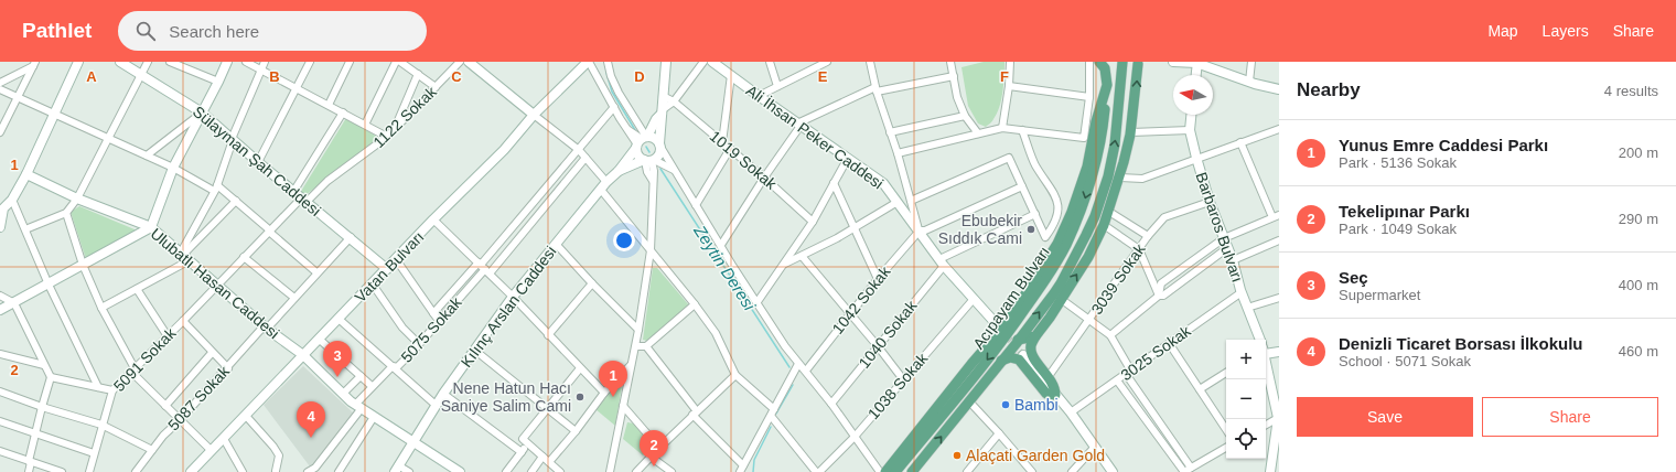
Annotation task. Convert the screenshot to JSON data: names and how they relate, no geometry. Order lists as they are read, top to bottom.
{
  "streets": {
    "main road": ["Acıpayam Bulvarı"],
    "street": [
      "1122 Sokak",
      "Ali İhsan Peker Caddesi",
      "1019 Sokak",
      "Sülayman Şah Caddesi",
      "Barbaros Bulvarı",
      "Vatan Bulvarı",
      "3039 Sokak",
      "Ulubatlı Hasan Caddesi",
      "1042 Sokak",
      "Kılınç Arslan Caddesi",
      "5075 Sokak",
      "1040 Sokak",
      "3025 Sokak",
      "5091 Sokak",
      "1038 Sokak",
      "5087 Sokak"
    ]
  },
  "crossings": [
    ["1122 Sokak", "Sülayman Şah Caddesi"],
    ["1122 Sokak", "5091 Sokak"],
    ["Ali İhsan Peker Caddesi", "1042 Sokak"],
    ["Ali İhsan Peker Caddesi", "1040 Sokak"],
    ["Ali İhsan Peker Caddesi", "1038 Sokak"],
    ["1019 Sokak", "Kılınç Arslan Caddesi"],
    ["Sülayman Şah Caddesi", "Vatan Bulvarı"],
    ["Sülayman Şah Caddesi", "5087 Sokak"],
    ["Barbaros Bulvarı", "3039 Sokak"],
    ["Barbaros Bulvarı", "3025 Sokak"],
    ["Vatan Bulvarı", "Ulubatlı Hasan Caddesi"],
    ["Ulubatlı Hasan Caddesi", "Kılınç Arslan Caddesi"],
    ["Ulubatlı Hasan Caddesi", "5075 Sokak"],
    ["Ulubatlı Hasan Caddesi", "5091 Sokak"],
    ["Ulubatlı Hasan Caddesi", "5087 Sokak"]
  ],
  "water": ["Zeytin Deresi"],
  "places": [
    "Ebubekir Sıddık Cami",
    "Nene Hatun Hacı Saniye Salim Cami",
    "Bambi",
    "Alaçati Garden Gold"
  ],
  "north": "left",
  "page": {
    "header": "Pathlet",
    "search": "Search here",
    "nav": ["Map", "Layers", "Share"],
    "heading": ["Nearby", "4 results"],
    "list": [
      {
        "mark": "1",
        "name": "Yunus Emre Caddesi Parkı",
        "note": "Park · 5136 Sokak",
        "value": "200 m"
      },
      {
        "mark": "2",
        "name": "Tekelipınar Parkı",
        "note": "Park · 1049 Sokak",
        "value": "290 m"
      },
      {
        "mark": "3",
        "name": "Seç",
        "note": "Supermarket",
        "value": "400 m"
      },
      {
        "mark": "4",
        "name": "Denizli Ticaret Borsası İlkokulu",
        "note": "School · 5071 Sokak",
        "value": "460 m"
      }
    ],
    "map_buttons": ["+", "−"],
    "pins": [
      "3",
      "1",
      "4",
      "2"
    ],
    "buttons": ["Save", "Share"]
  },
  "grid": {
    "columns": [
      "A",
      "B",
      "C",
      "D",
      "E",
      "F"
    ],
    "rows": ["1", "2"]
  }
}
